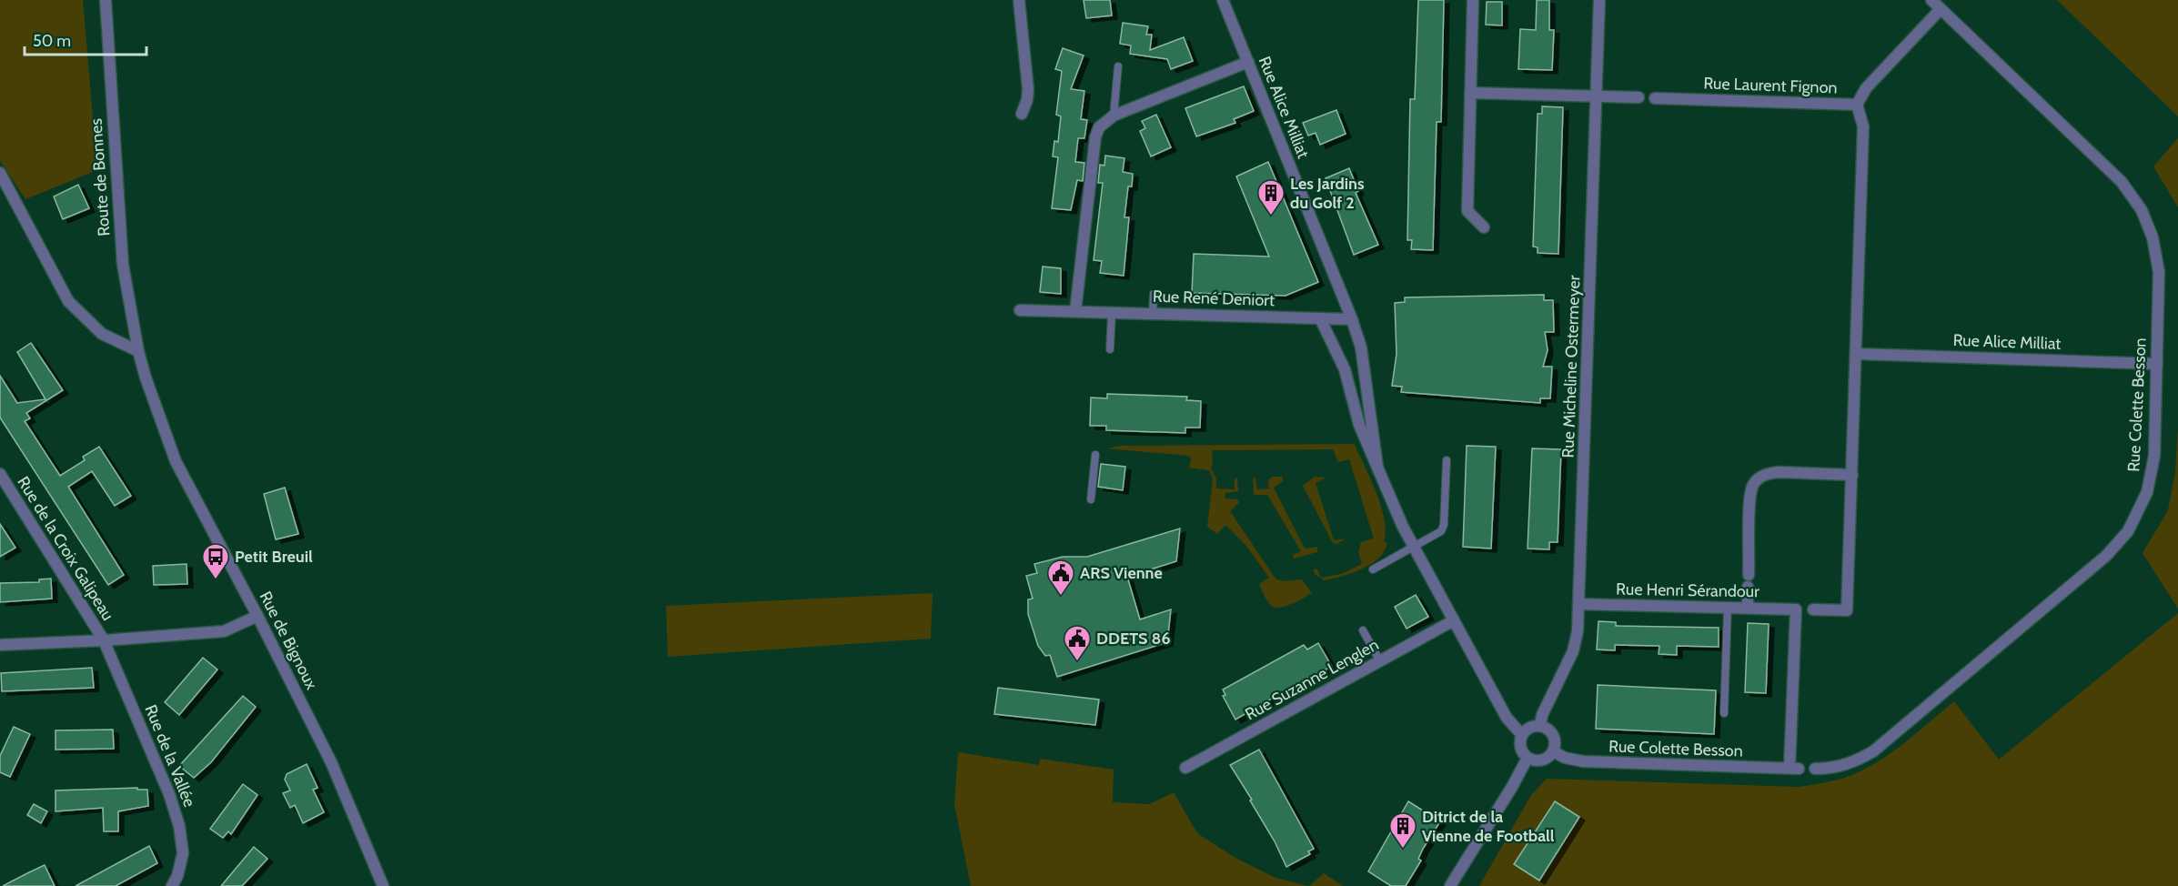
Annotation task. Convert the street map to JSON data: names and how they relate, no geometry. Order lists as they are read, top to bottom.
{
  "streets": {
    "street": [
      "Rue Laurent Fignon",
      "Rue Alice Milliat",
      "Route de Bonnes",
      "Rue René Deniort",
      "Rue Micheline Ostermeyer",
      "Rue Colette Besson",
      "Rue de la Croix Galipeau",
      "Rue Henri Sérandour",
      "Rue de Bignoux",
      "Rue Suzanne Lenglen",
      "Rue de la Vallée"
    ]
  },
  "crossings": [
    ["Rue Laurent Fignon", "Rue Colette Besson"],
    ["Rue Alice Milliat", "Rue René Deniort"],
    ["Rue Alice Milliat", "Rue Colette Besson"],
    ["Route de Bonnes", "Rue de Bignoux"],
    ["Rue Micheline Ostermeyer", "Rue Colette Besson"],
    ["Rue Micheline Ostermeyer", "Rue Henri Sérandour"],
    ["Rue Colette Besson", "Rue Henri Sérandour"],
    ["Rue de la Croix Galipeau", "Rue de la Vallée"]
  ],
  "places": {
    "building": ["Les Jardins du Golf 2", "Ditrict de la Vienne de Football"],
    "bus stop": ["Petit Breuil"],
    "public building": ["ARS Vienne", "DDETS 86"]
  },
  "scale_bar": "50 m"
}
